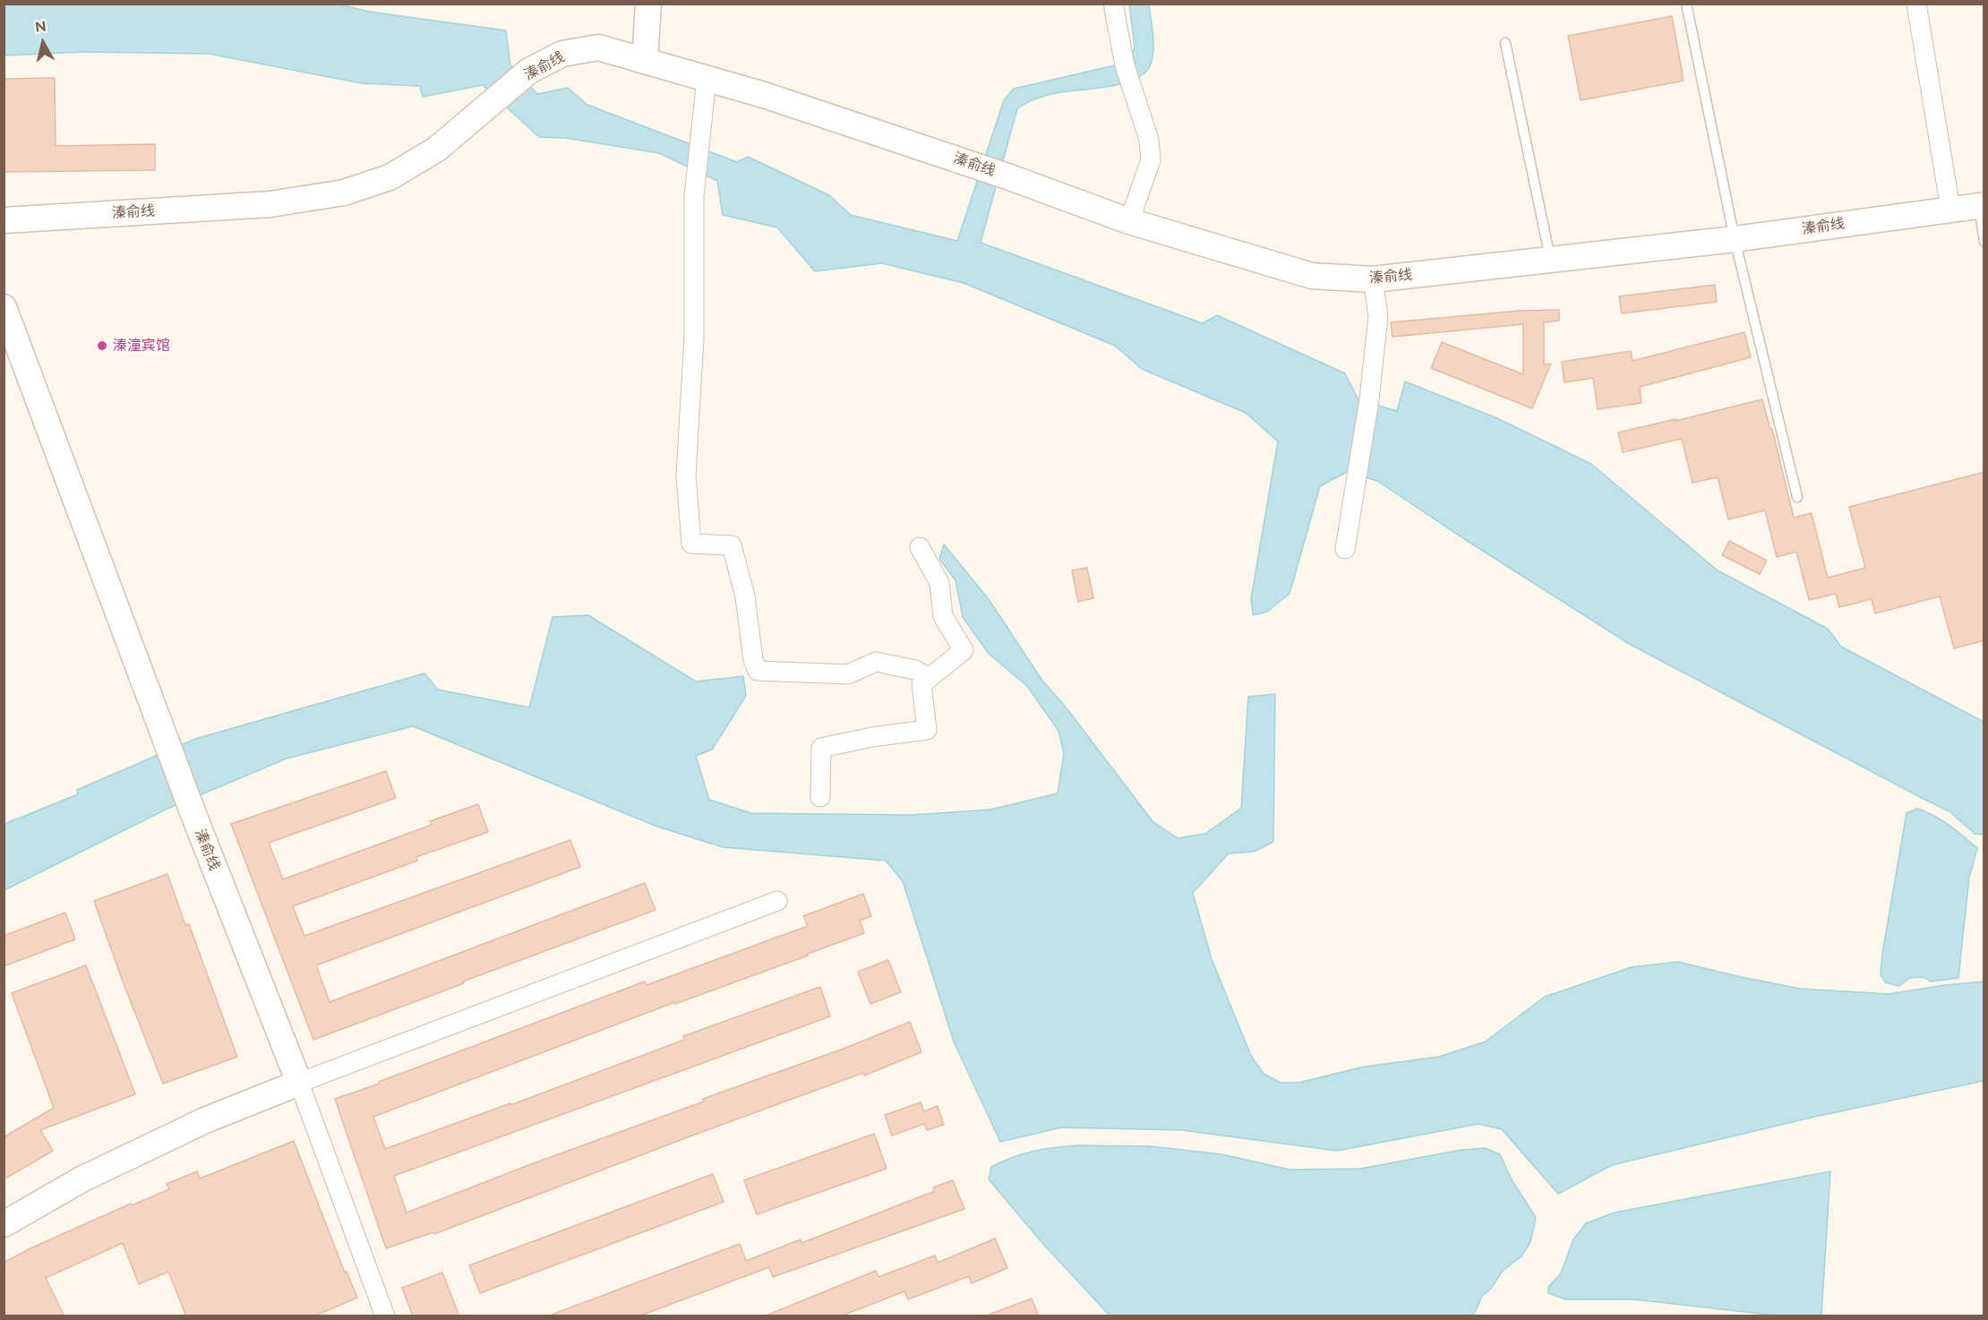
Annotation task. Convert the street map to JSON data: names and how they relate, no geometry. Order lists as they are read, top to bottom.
{
  "streets": {
    "main road": ["溱俞线"]
  },
  "places": ["溱潼宾馆"],
  "north": "top"
}
